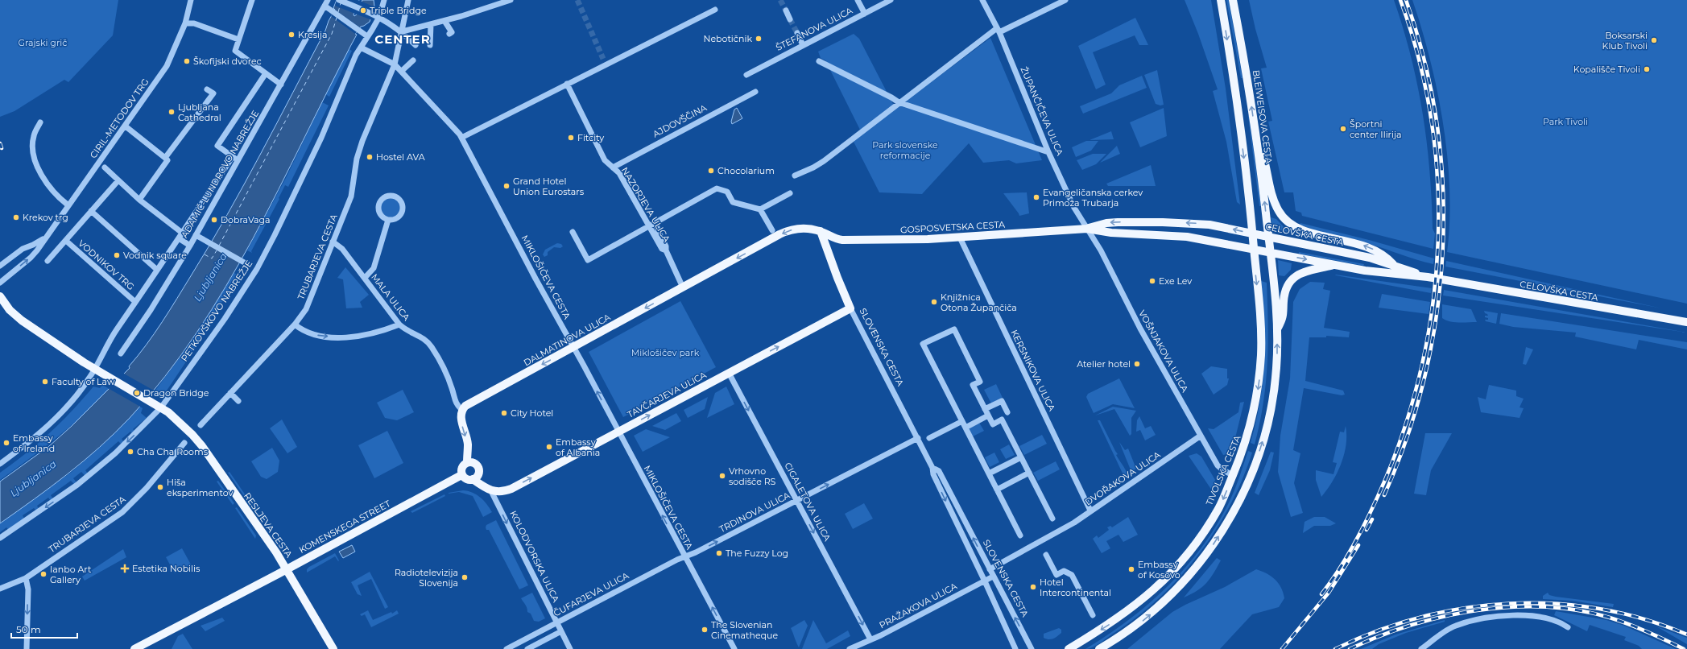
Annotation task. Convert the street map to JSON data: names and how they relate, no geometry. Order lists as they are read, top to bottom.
{
  "streets": {
    "main road": [
      "BLEIWEISOVA CESTA",
      "GOSPOSVETSKA CESTA",
      "CELOVŠKA CESTA",
      "DALMATINOVA ULICA",
      "SLOVENSKA CESTA",
      "TAVČARJEVA ULICA",
      "TIVOLSKA CESTA",
      "RESLJEVA CESTA",
      "KOMENSKEGA STREET"
    ],
    "street": [
      "ŠTEFANOVA ULICA",
      "ŽUPANČIČEVA ULICA",
      "CIRIL-METODOV TRG",
      "AJDOVŠČINA",
      "ADAMIČ-LUNDROVO NABREŽJE",
      "NAZORJEVA ULICA",
      "TRUBARJEVA CESTA",
      "VODNIKOV TRG",
      "MIKLOŠIČEVA CESTA",
      "MALA ULICA",
      "PETKOVŠKOVO NABREŽJE",
      "VOŠNJAKOVA ULICA",
      "KERSNIKOVA ULICA",
      "DVOŘAKOVA ULICA",
      "CIGALETOVA ULICA",
      "TRDINOVA ULICA",
      "KOLODVORSKA ULICA",
      "ČUFARJEVA ULICA",
      "PRAŽAKOVA ULICA"
    ]
  },
  "crossings": [
    ["ŽUPANČIČEVA ULICA", "GOSPOSVETSKA CESTA"],
    ["ŽUPANČIČEVA ULICA", "VOŠNJAKOVA ULICA"],
    ["BLEIWEISOVA CESTA", "CELOVŠKA CESTA"],
    ["AJDOVŠČINA", "NAZORJEVA ULICA"],
    ["ADAMIČ-LUNDROVO NABREŽJE", "VODNIKOV TRG"],
    ["ADAMIČ-LUNDROVO NABREŽJE", "RESLJEVA CESTA"],
    ["NAZORJEVA ULICA", "DALMATINOVA ULICA"],
    ["GOSPOSVETSKA CESTA", "CELOVŠKA CESTA"],
    ["GOSPOSVETSKA CESTA", "DALMATINOVA ULICA"],
    ["GOSPOSVETSKA CESTA", "SLOVENSKA CESTA"],
    ["GOSPOSVETSKA CESTA", "VOŠNJAKOVA ULICA"],
    ["GOSPOSVETSKA CESTA", "KERSNIKOVA ULICA"],
    ["GOSPOSVETSKA CESTA", "TIVOLSKA CESTA"],
    ["CELOVŠKA CESTA", "TIVOLSKA CESTA"],
    ["TRUBARJEVA CESTA", "MIKLOŠIČEVA CESTA"],
    ["TRUBARJEVA CESTA", "MALA ULICA"],
    ["MIKLOŠIČEVA CESTA", "PETKOVŠKOVO NABREŽJE"],
    ["MIKLOŠIČEVA CESTA", "DALMATINOVA ULICA"],
    ["MIKLOŠIČEVA CESTA", "TAVČARJEVA ULICA"],
    ["MIKLOŠIČEVA CESTA", "TRDINOVA ULICA"],
    ["MIKLOŠIČEVA CESTA", "ČUFARJEVA ULICA"],
    ["MALA ULICA", "DALMATINOVA ULICA"],
    ["PETKOVŠKOVO NABREŽJE", "RESLJEVA CESTA"],
    ["DALMATINOVA ULICA", "SLOVENSKA CESTA"],
    ["SLOVENSKA CESTA", "TAVČARJEVA ULICA"],
    ["SLOVENSKA CESTA", "DVOŘAKOVA ULICA"],
    ["SLOVENSKA CESTA", "TRDINOVA ULICA"],
    ["SLOVENSKA CESTA", "PRAŽAKOVA ULICA"],
    ["VOŠNJAKOVA ULICA", "TIVOLSKA CESTA"],
    ["VOŠNJAKOVA ULICA", "DVOŘAKOVA ULICA"],
    ["KERSNIKOVA ULICA", "DVOŘAKOVA ULICA"],
    ["TAVČARJEVA ULICA", "CIGALETOVA ULICA"],
    ["TAVČARJEVA ULICA", "KOLODVORSKA ULICA"],
    ["CIGALETOVA ULICA", "TRDINOVA ULICA"],
    ["CIGALETOVA ULICA", "PRAŽAKOVA ULICA"],
    ["TRDINOVA ULICA", "ČUFARJEVA ULICA"],
    ["RESLJEVA CESTA", "KOMENSKEGA STREET"],
    ["KOLODVORSKA ULICA", "ČUFARJEVA ULICA"]
  ],
  "one_way": [
    "MIKLOŠIČEVA CESTA",
    "DALMATINOVA ULICA",
    "TAVČARJEVA ULICA",
    "CIGALETOVA ULICA",
    "TRDINOVA ULICA",
    "KOLODVORSKA ULICA"
  ],
  "districts": ["CENTER"],
  "water": ["Ljubljanica"],
  "parks": [
    "Grajski grič",
    "Park Tivoli",
    "Park slovenske reformacije",
    "Miklošičev park"
  ],
  "places": {
    "other": [
      "Triple Bridge",
      "Kresija",
      "Nebotičnik",
      "Boksarski Klub Tivoli",
      "Škofijski dvorec",
      "Kopališče Tivoli",
      "Ljubljana Cathedral",
      "Športni center Ilirija",
      "Fitcity",
      "Hostel AVA",
      "Chocolarium",
      "Grand Hotel Union Eurostars",
      "Evangeličanska cerkev Primoža Trubarja",
      "Krekov trg",
      "DobraVaga",
      "Vodnik square",
      "Exe Lev",
      "Knjižnica Otona Župančiča",
      "Atelier hotel",
      "Faculty of Law",
      "Dragon Bridge",
      "City Hotel",
      "Embassy of Ireland",
      "Embassy of Albania",
      "Cha Cha Rooms",
      "Vrhovno sodišče RS",
      "Hiša eksperimentov",
      "The Fuzzy Log",
      "Embassy of Kosovo",
      "Ianbo Art Gallery",
      "Radiotelevizija Slovenija",
      "Hotel Intercontinental",
      "The Slovenian Cinematheque"
    ],
    "health": ["Estetika Nobilis"]
  },
  "scale_bar": "50 m"
}
